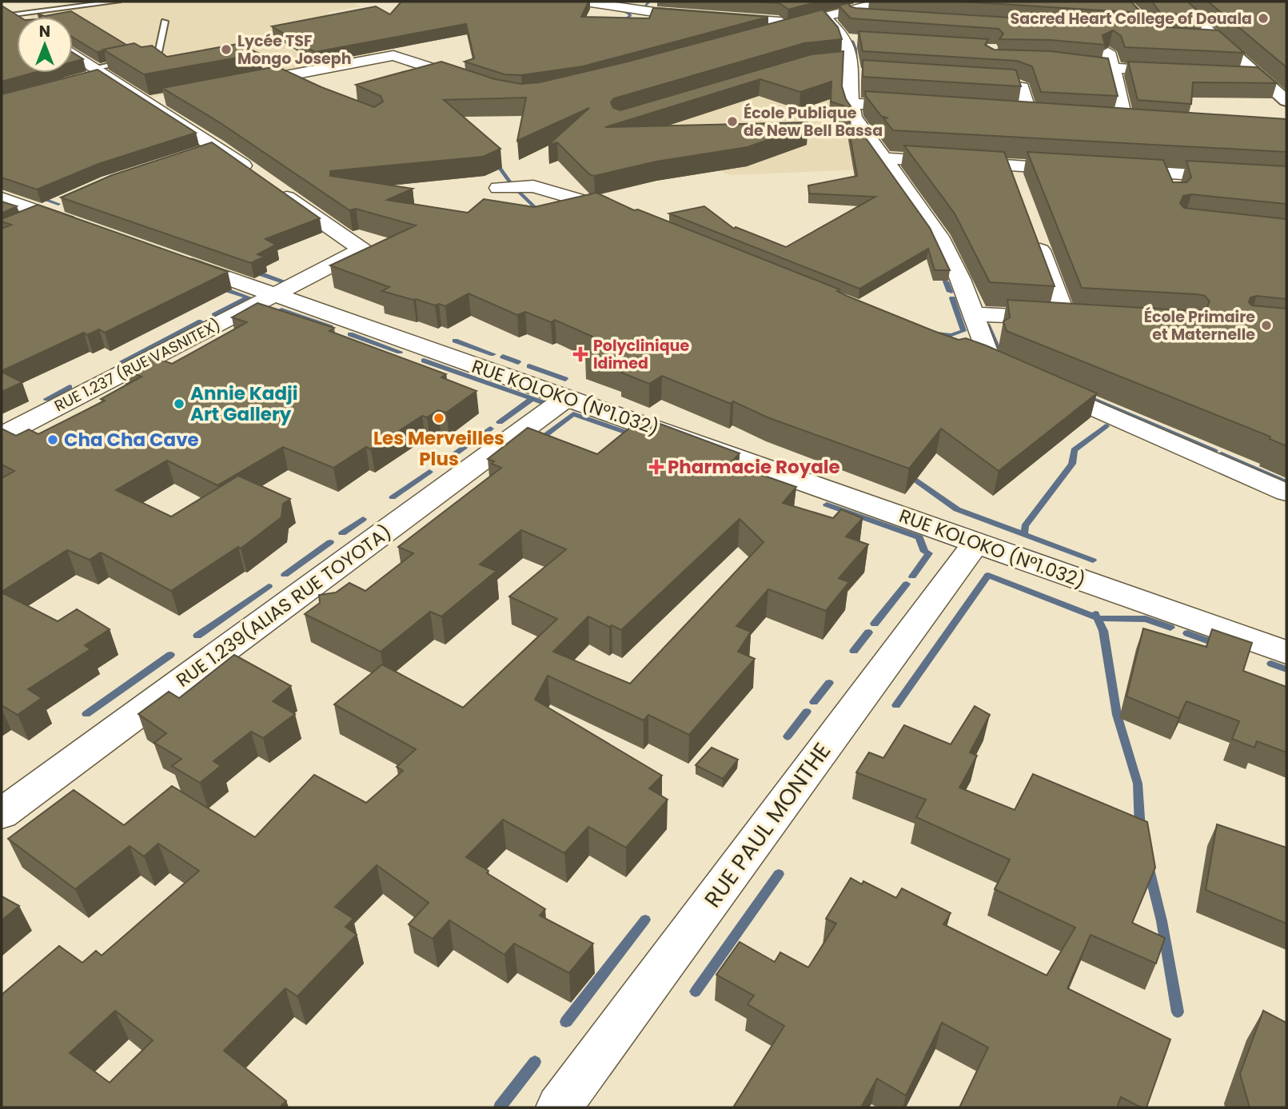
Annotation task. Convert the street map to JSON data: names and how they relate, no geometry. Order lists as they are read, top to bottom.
{
  "streets": {
    "street": [
      "RUE 1.237 (RUE VASNITEX)",
      "RUE KOLOKO (N°1.032)",
      "RUE 1.239(ALIAS RUE TOYOTA)",
      "RUE PAUL MONTHE"
    ]
  },
  "crossings": [
    ["RUE 1.237 (RUE VASNITEX)", "RUE KOLOKO (N°1.032)"],
    ["RUE KOLOKO (N°1.032)", "RUE 1.239(ALIAS RUE TOYOTA)"],
    ["RUE KOLOKO (N°1.032)", "RUE PAUL MONTHE"]
  ],
  "places": {
    "other": [
      "Sacred Heart College of Douala",
      "Lycée TSF Mongo Joseph",
      "École Publique de New Bell Bassa",
      "École Primaire et Maternelle",
      "Annie Kadji Art Gallery",
      "Les Merveilles Plus",
      "Cha Cha Cave"
    ],
    "health": ["Polyclinique Idimed", "Pharmacie Royale"]
  },
  "north": "top"
}
